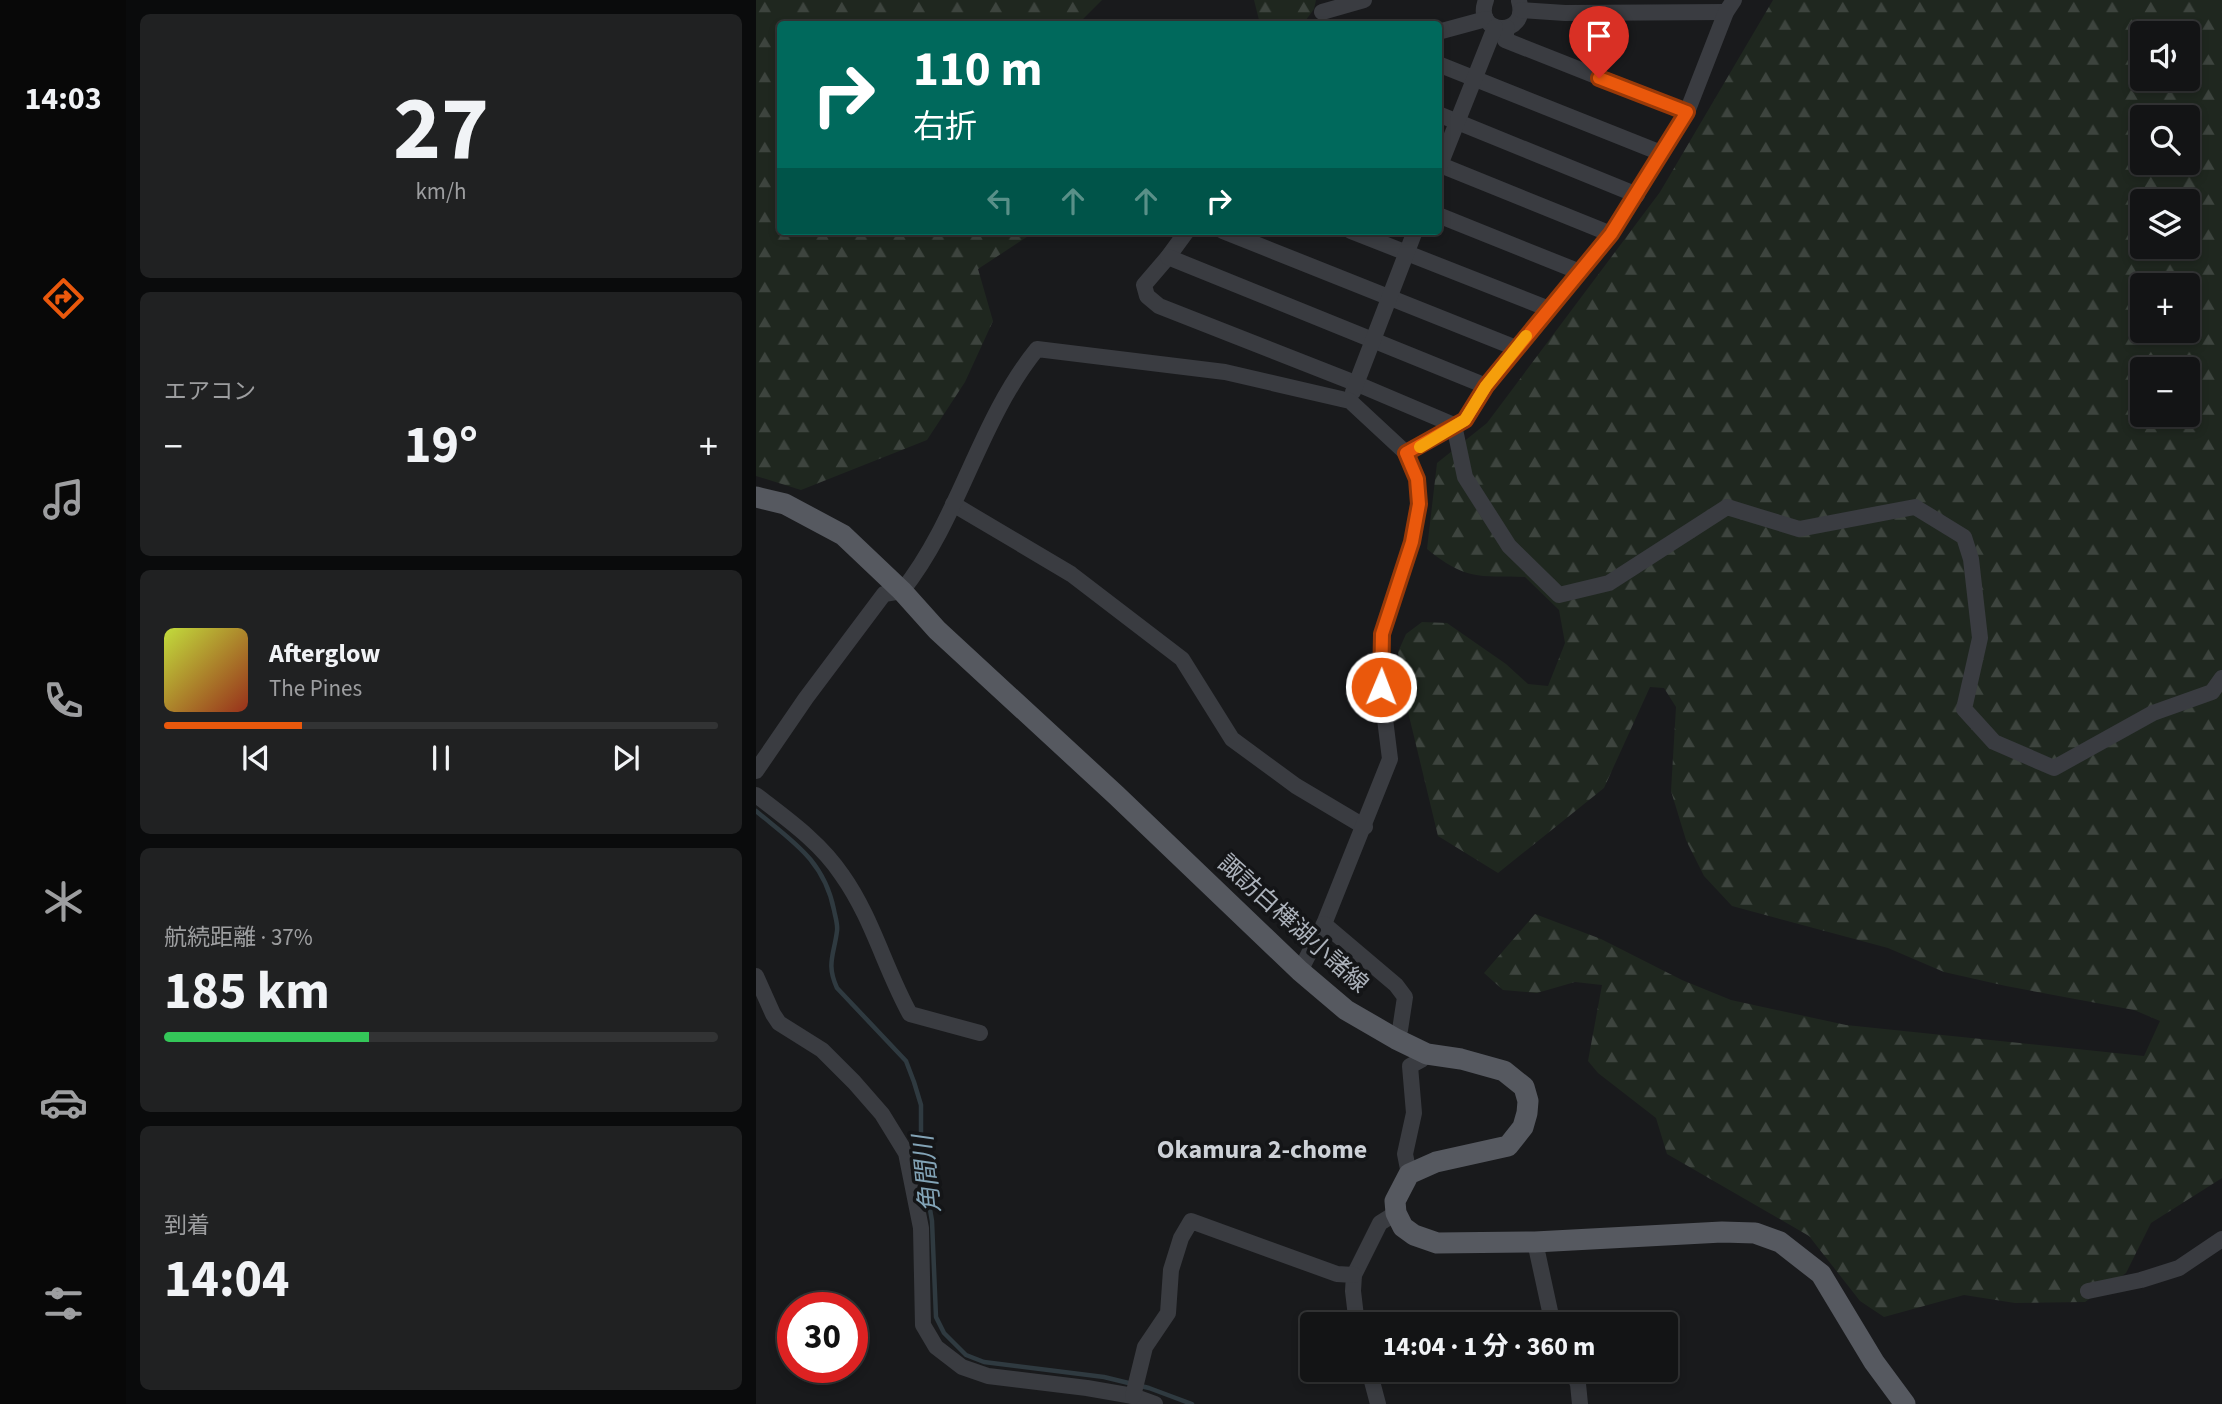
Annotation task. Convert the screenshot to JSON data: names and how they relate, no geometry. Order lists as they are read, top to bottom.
{
  "streets": {
    "main road": ["諏訪白樺湖小諸線"]
  },
  "districts": ["Okamura 2-chome"],
  "water": ["角間川"],
  "page": {
    "tabs": "14:03",
    "tile": [
      ["27", "km/h"],
      "エアコン",
      ["航続距離 · 37%", "185 km"],
      ["到着", "14:04"]
    ],
    "map_buttons": ["+", "−"],
    "turn": ["110 m", "右折"],
    "heat": ["−", "19°", "+"],
    "song": ["Afterglow", "The Pines"],
    "limit": "30",
    "trip": "14:04 · 1 分 · 360 m"
  }
}
